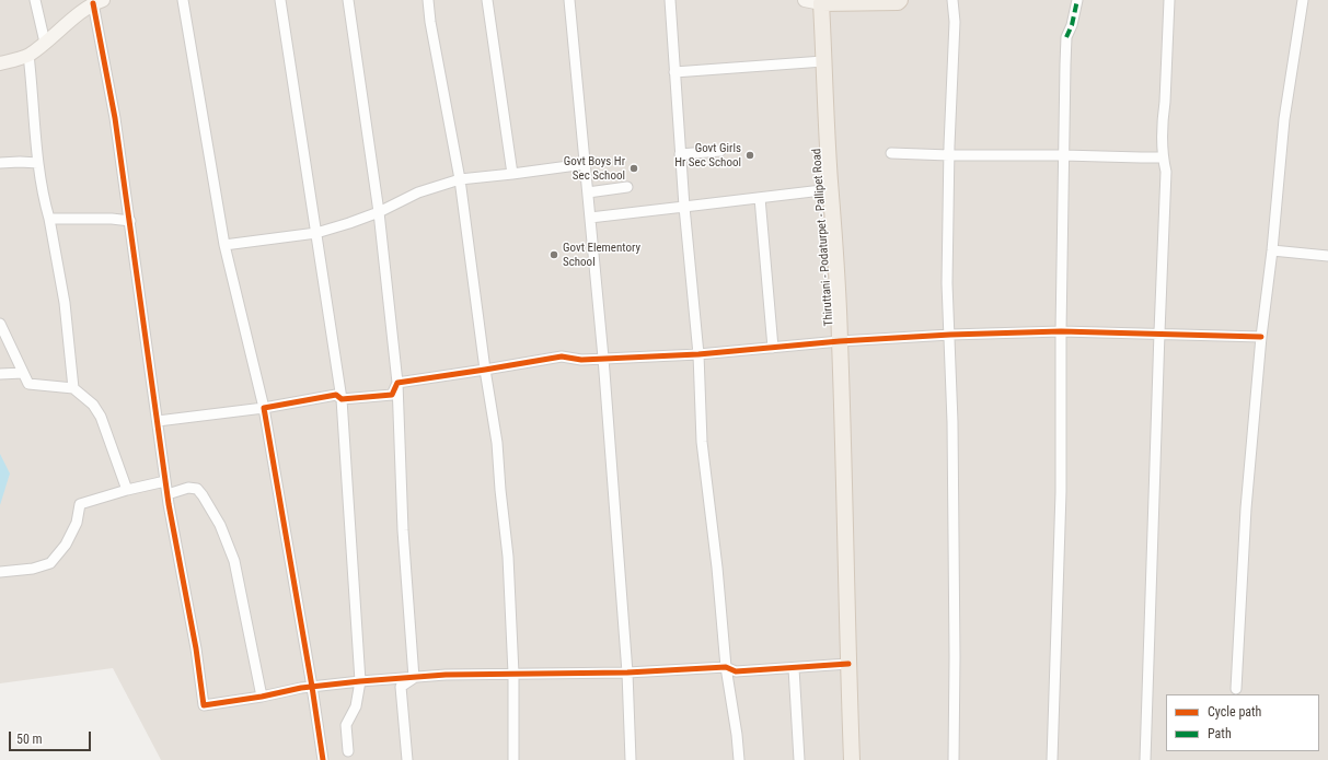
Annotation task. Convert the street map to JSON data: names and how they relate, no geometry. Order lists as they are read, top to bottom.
{
  "streets": {
    "main road": ["Thiruttani - Podaturpet - Pallipet Road"]
  },
  "places": ["Govt Girls Hr Sec School", "Govt Boys Hr Sec School", "Govt Elementory School"],
  "legend": ["Cycle path", "Path"],
  "scale_bar": "50 m"
}
